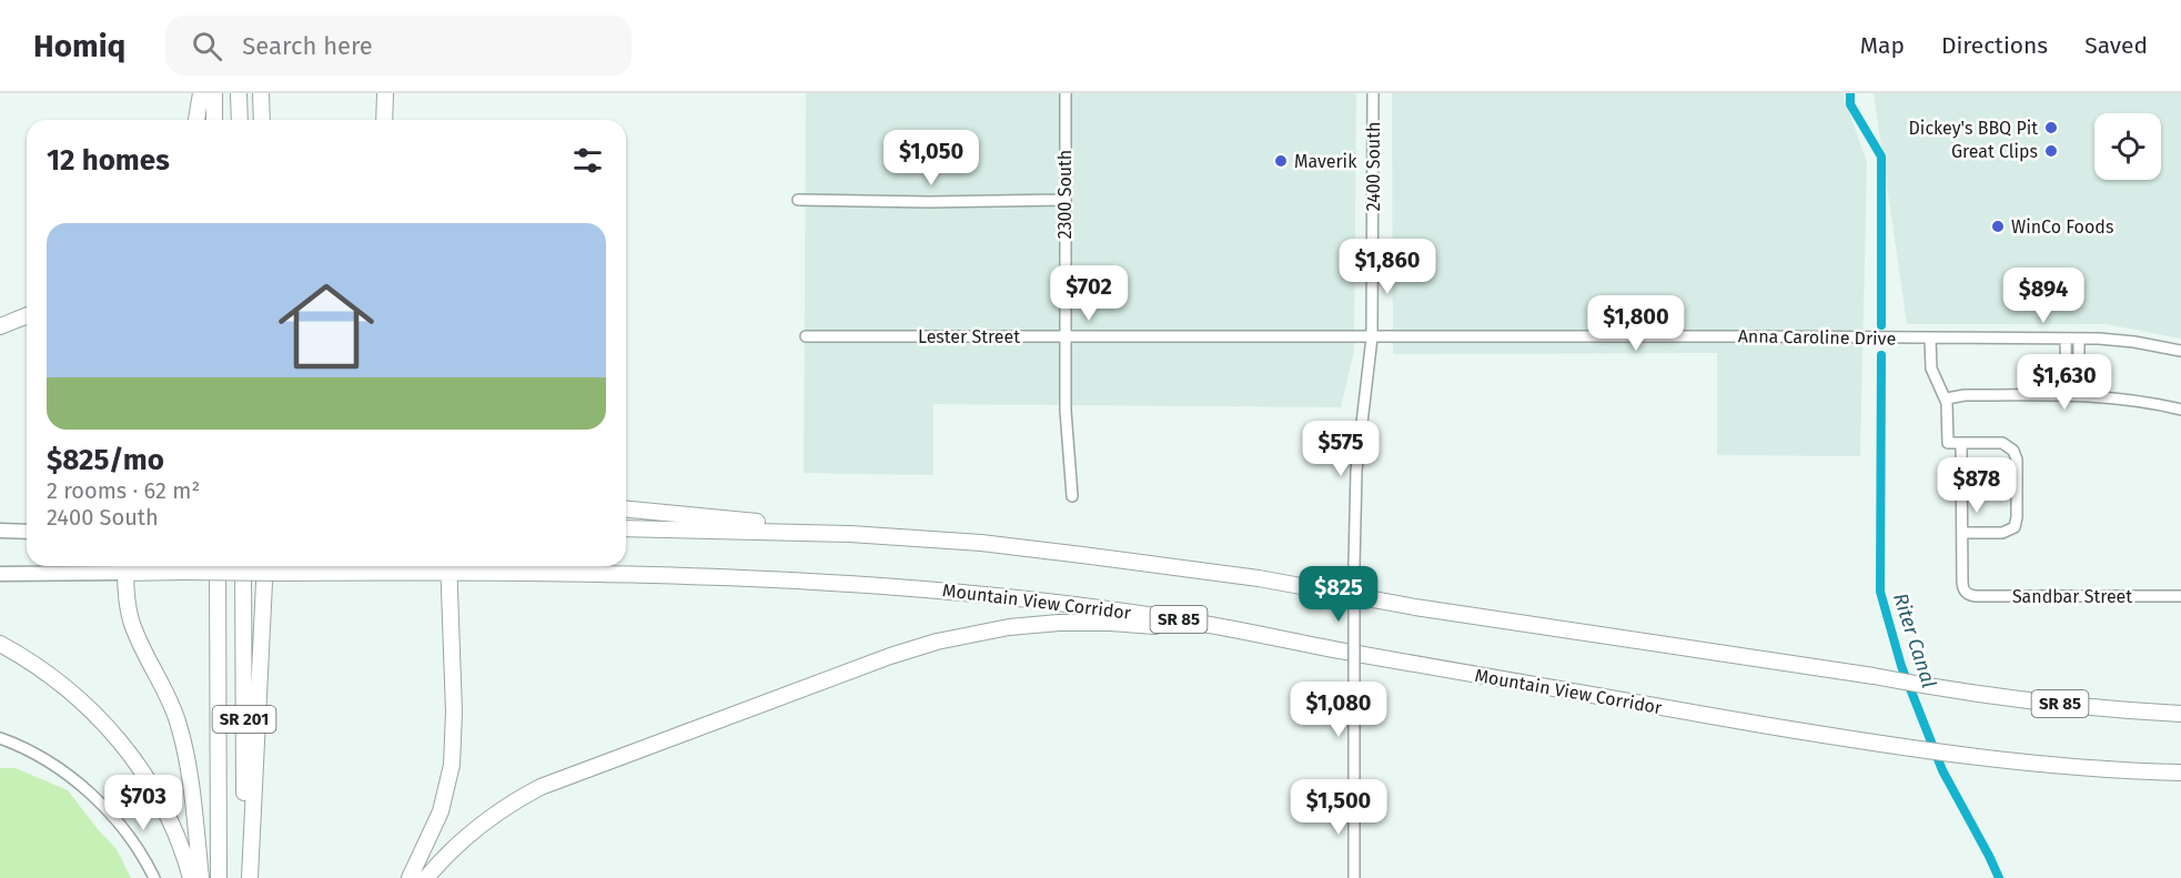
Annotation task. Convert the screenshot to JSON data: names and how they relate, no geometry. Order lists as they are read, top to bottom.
{
  "streets": {
    "highway": ["Mountain View Corridor", "SR 85", "SR 201"],
    "street": [
      "2400 South",
      "2300 South",
      "Lester Street",
      "Anna Caroline Drive",
      "Sandbar Street"
    ]
  },
  "crossings": [
    ["2400 South", "Lester Street"],
    ["2400 South", "Anna Caroline Drive"],
    ["2300 South", "Lester Street"],
    ["Lester Street", "Anna Caroline Drive"]
  ],
  "water": ["Riter Canal"],
  "places": [
    "Dickey's BBQ Pit",
    "Great Clips",
    "Maverik",
    "WinCo Foods"
  ],
  "page": {
    "header": "Homiq",
    "search": "Search here",
    "nav": ["Map", "Directions", "Saved"],
    "heading": "12 homes",
    "price": [
      "$1,050",
      "$1,860",
      "$702",
      "$894",
      "$1,800",
      "$1,630",
      "$575",
      "$878",
      "$825",
      "$1,080",
      "$703",
      "$1,500"
    ],
    "list": [
      {
        "name": "$825/mo",
        "note": "2 rooms · 62 m² · 2400 South"
      }
    ]
  }
}
